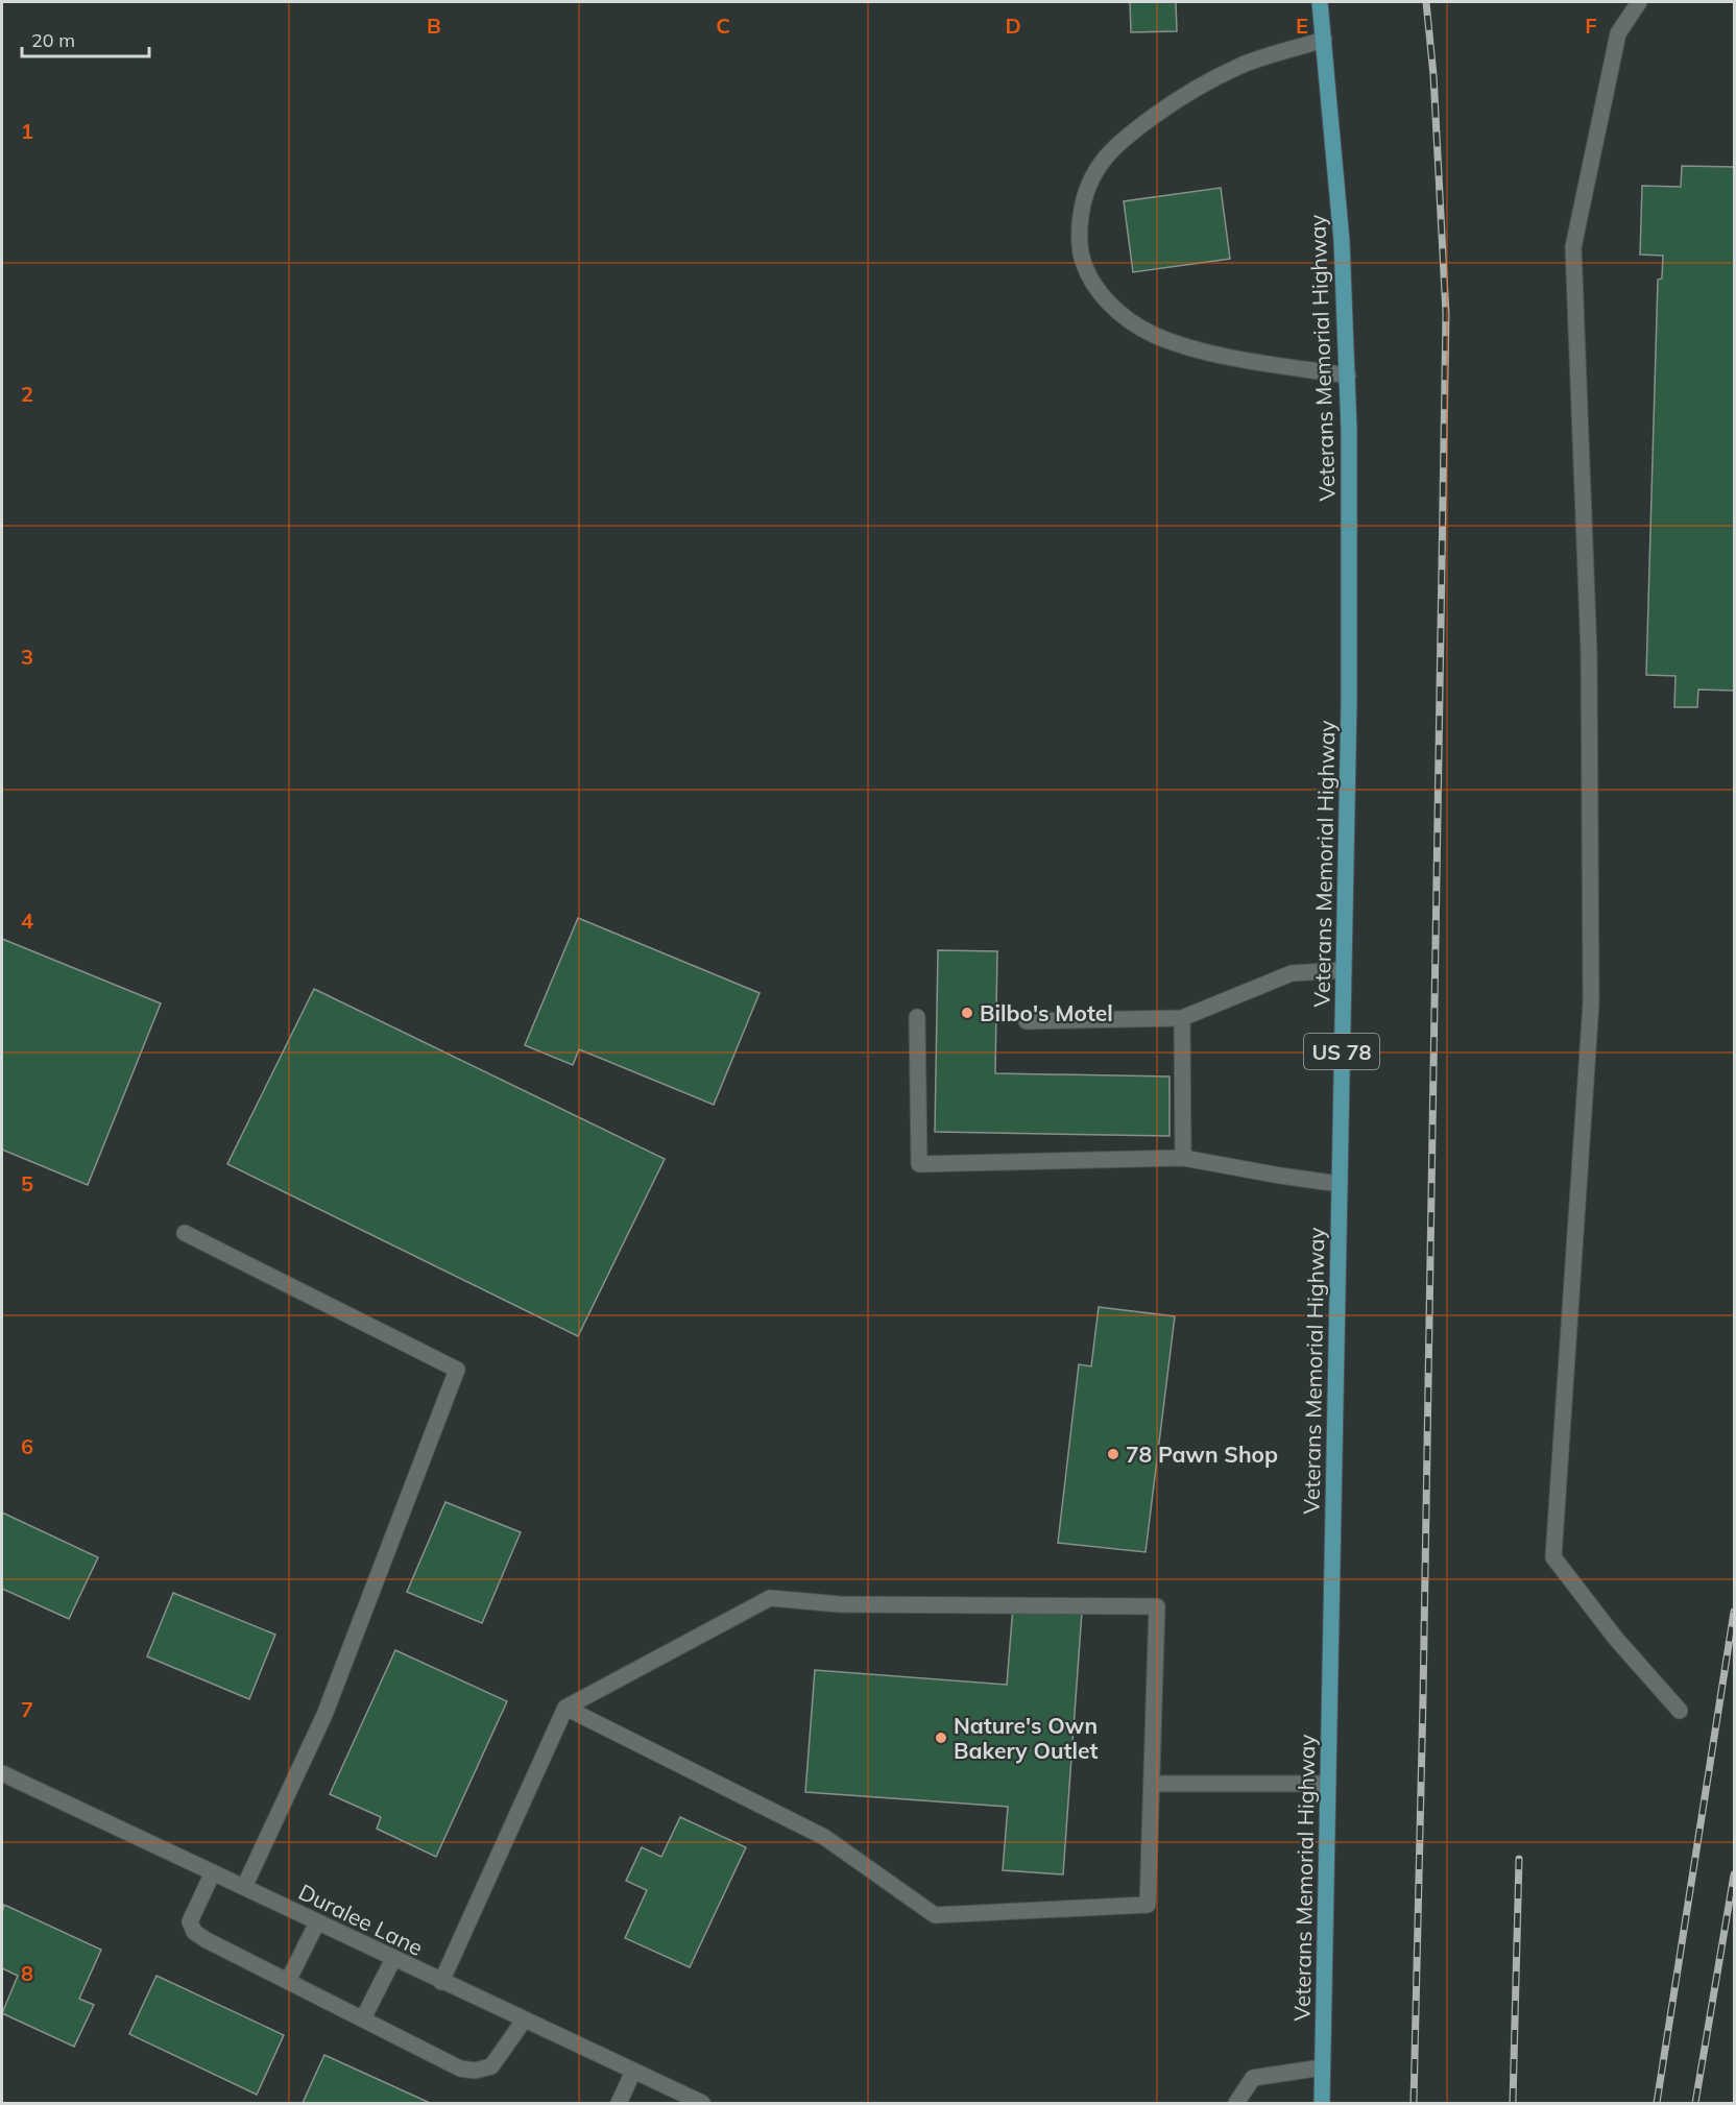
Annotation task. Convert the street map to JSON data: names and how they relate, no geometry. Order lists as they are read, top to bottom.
{
  "streets": {
    "main road": ["Veterans Memorial Highway", "US 78"],
    "street": ["Duralee Lane"]
  },
  "places": ["Bilbo's Motel", "78 Pawn Shop", "Nature's Own Bakery Outlet"],
  "scale_bar": "20 m",
  "grid": {
    "columns": [
      "B",
      "C",
      "D",
      "E",
      "F"
    ],
    "rows": [
      "1",
      "2",
      "3",
      "4",
      "5",
      "6",
      "7",
      "8"
    ]
  }
}
